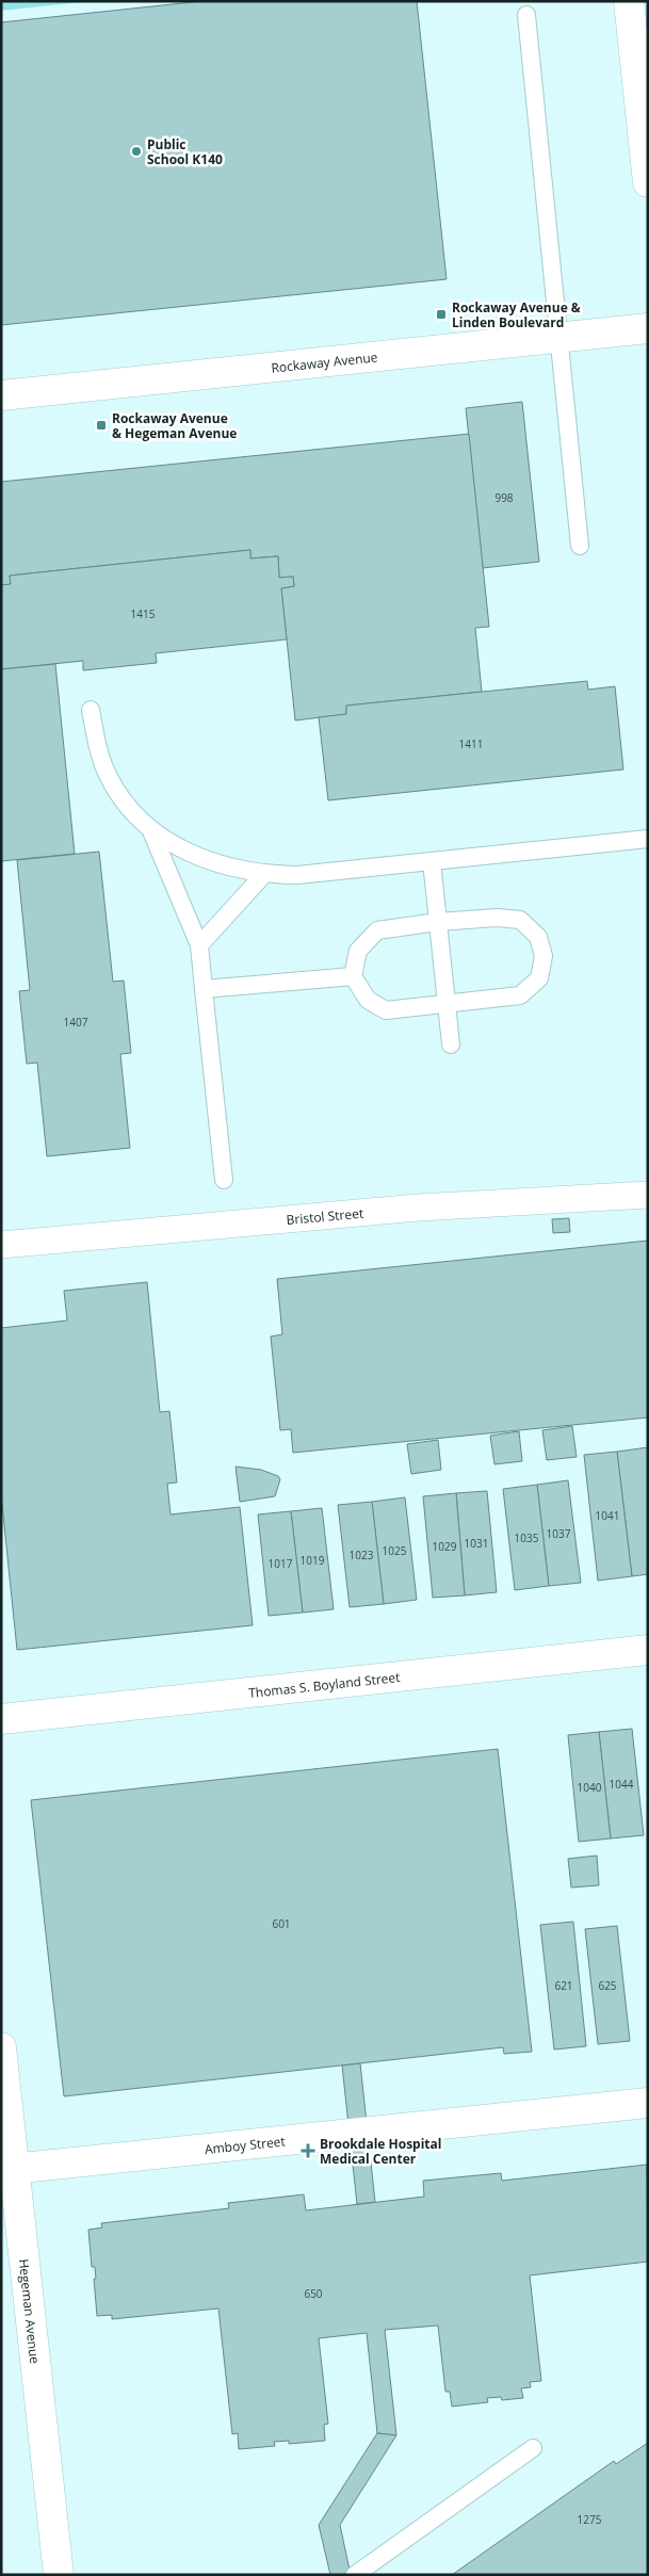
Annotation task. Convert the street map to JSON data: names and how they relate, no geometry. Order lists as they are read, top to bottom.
{
  "streets": {
    "street": [
      "Rockaway Avenue",
      "Bristol Street",
      "Thomas S. Boyland Street",
      "Amboy Street",
      "Hegeman Avenue"
    ]
  },
  "crossings": [
    ["Amboy Street", "Hegeman Avenue"]
  ],
  "places": {
    "other": ["Public School K140"],
    "transit": ["Rockaway Avenue & Linden Boulevard", "Rockaway Avenue & Hegeman Avenue"],
    "health": ["Brookdale Hospital Medical Center"]
  },
  "house_numbers": [
    "998",
    "1415",
    "1411",
    "1407",
    "1041",
    "1037",
    "1035",
    "1031",
    "1029",
    "1025",
    "1023",
    "1019",
    "1017",
    "1044",
    "1040",
    "601",
    "621",
    "625",
    "650",
    "1275"
  ]
}
